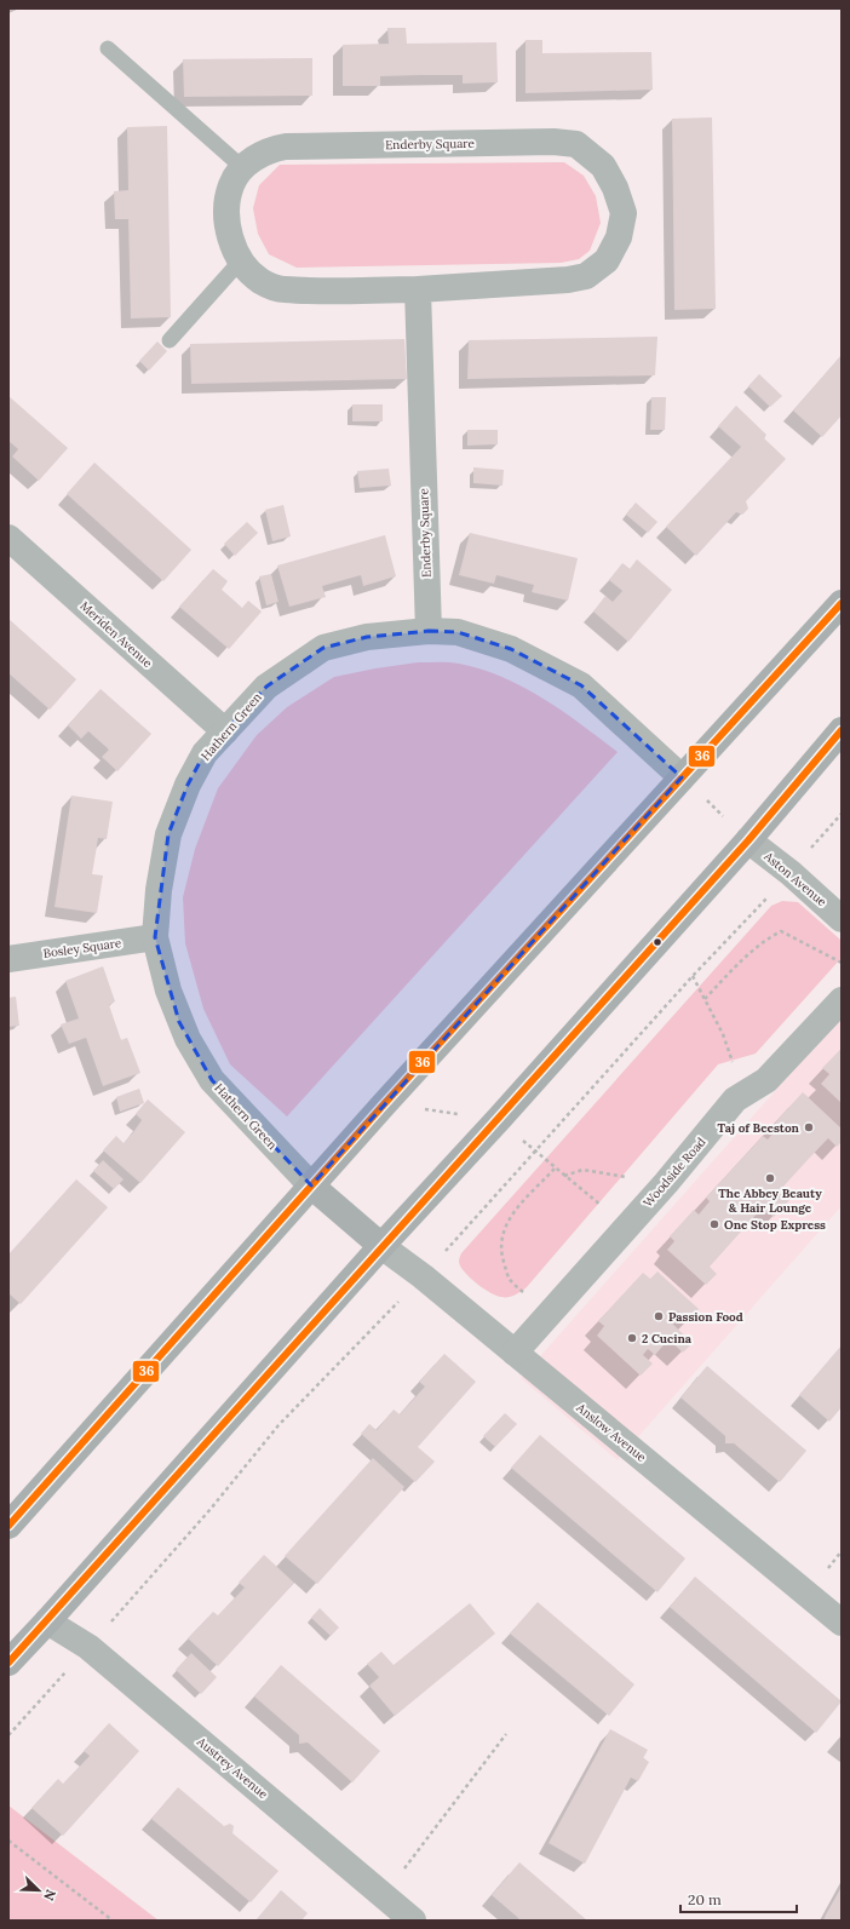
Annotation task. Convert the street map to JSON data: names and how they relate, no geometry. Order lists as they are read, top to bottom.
{
  "streets": {
    "street": [
      "Enderby Square",
      "Meriden Avenue",
      "Hathern Green",
      "Aston Avenue",
      "Bosley Square",
      "Woodside Road",
      "Anslow Avenue",
      "Austrey Avenue"
    ]
  },
  "crossings": [
    ["Enderby Square", "Hathern Green"],
    ["Meriden Avenue", "Hathern Green"],
    ["Hathern Green", "Bosley Square"],
    ["Woodside Road", "Anslow Avenue"]
  ],
  "places": [
    "Taj of Beeston",
    "The Abbey Beauty & Hair Lounge",
    "One Stop Express",
    "Passion Food",
    "2 Cucina"
  ],
  "lines": ["transit line 36"],
  "scale_bar": "20 m",
  "north": "bottom right"
}
